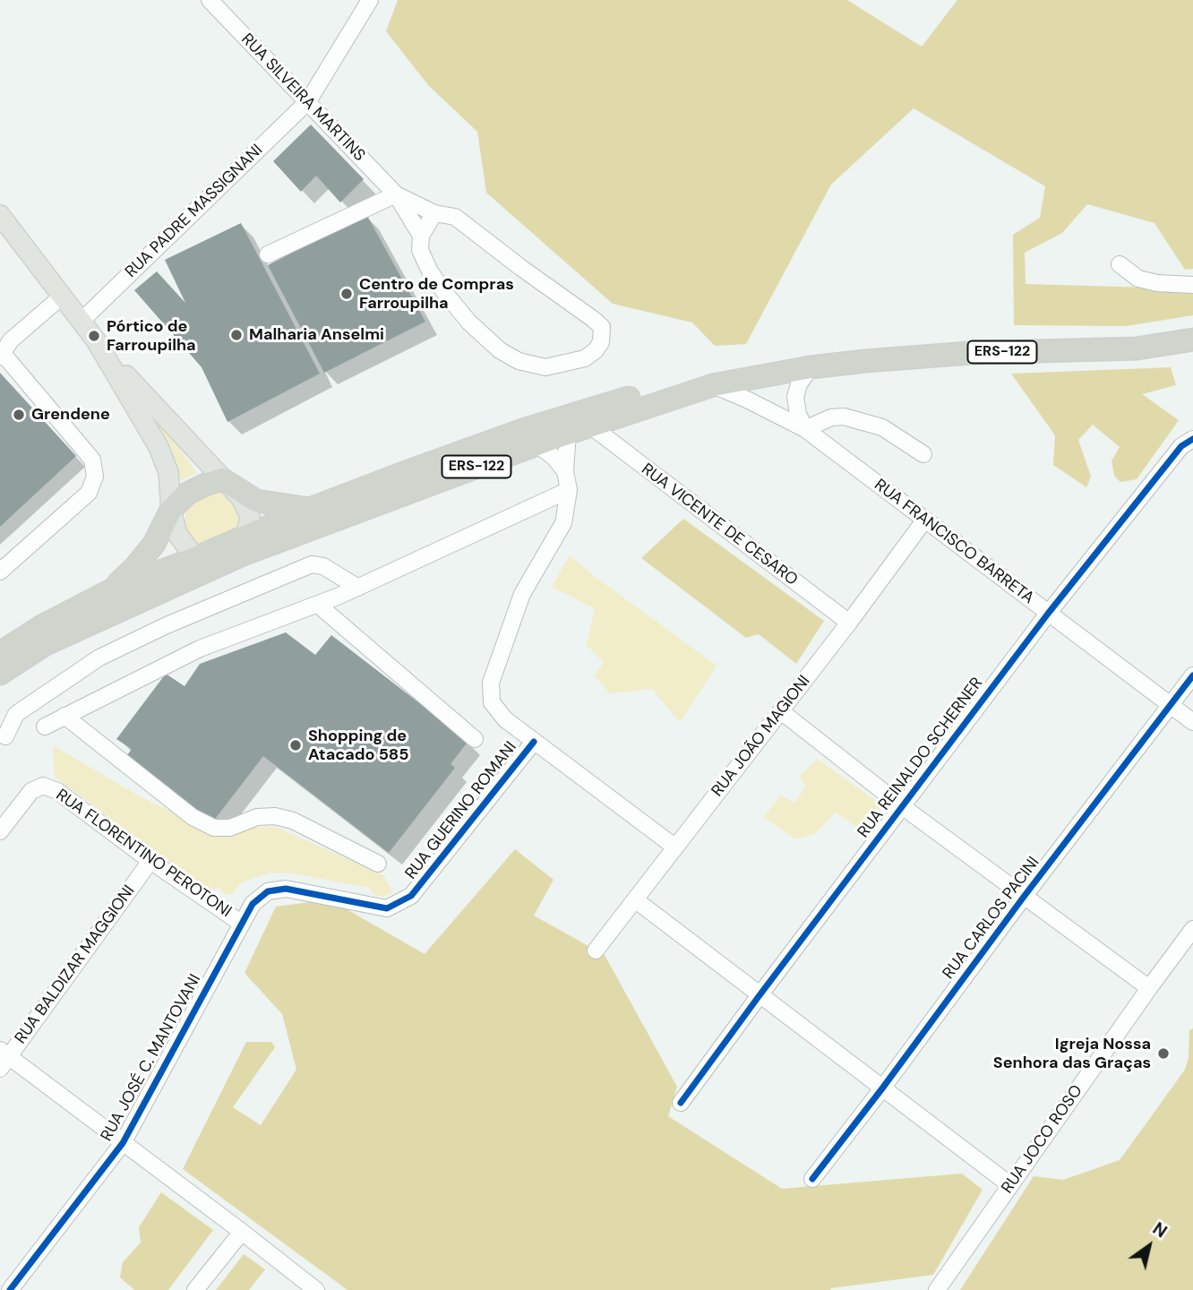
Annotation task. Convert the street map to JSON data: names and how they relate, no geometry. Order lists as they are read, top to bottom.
{
  "streets": {
    "highway": ["ERS-122"],
    "street": [
      "RUA SILVEIRA MARTINS",
      "RUA PADRE MASSIGNANI",
      "RUA VICENTE DE CESARO",
      "RUA FRANCISCO BARRETA",
      "RUA JOÃO MAGIONI",
      "RUA REINALDO SCHERNER",
      "RUA GUERINO ROMANI",
      "RUA FLORENTINO PEROTONI",
      "RUA CARLOS PACINI",
      "RUA BALDIZAR MAGGIONI",
      "RUA JOSÉ C. MANTOVANI",
      "RUA JOCO ROSO"
    ]
  },
  "crossings": [
    ["RUA SILVEIRA MARTINS", "RUA PADRE MASSIGNANI"],
    ["ERS-122", "RUA VICENTE DE CESARO"],
    ["ERS-122", "RUA FRANCISCO BARRETA"],
    ["RUA VICENTE DE CESARO", "RUA JOÃO MAGIONI"],
    ["RUA FRANCISCO BARRETA", "RUA JOÃO MAGIONI"],
    ["RUA FRANCISCO BARRETA", "RUA REINALDO SCHERNER"],
    ["RUA FRANCISCO BARRETA", "RUA CARLOS PACINI"],
    ["RUA GUERINO ROMANI", "RUA FLORENTINO PEROTONI"],
    ["RUA GUERINO ROMANI", "RUA JOSÉ C. MANTOVANI"],
    ["RUA FLORENTINO PEROTONI", "RUA BALDIZAR MAGGIONI"],
    ["RUA FLORENTINO PEROTONI", "RUA JOSÉ C. MANTOVANI"]
  ],
  "places": [
    "Centro de Compras Farroupilha",
    "Malharia Anselmi",
    "Pórtico de Farroupilha",
    "Grendene",
    "Shopping de Atacado 585",
    "Igreja Nossa Senhora das Graças"
  ],
  "north": "top right"
}
